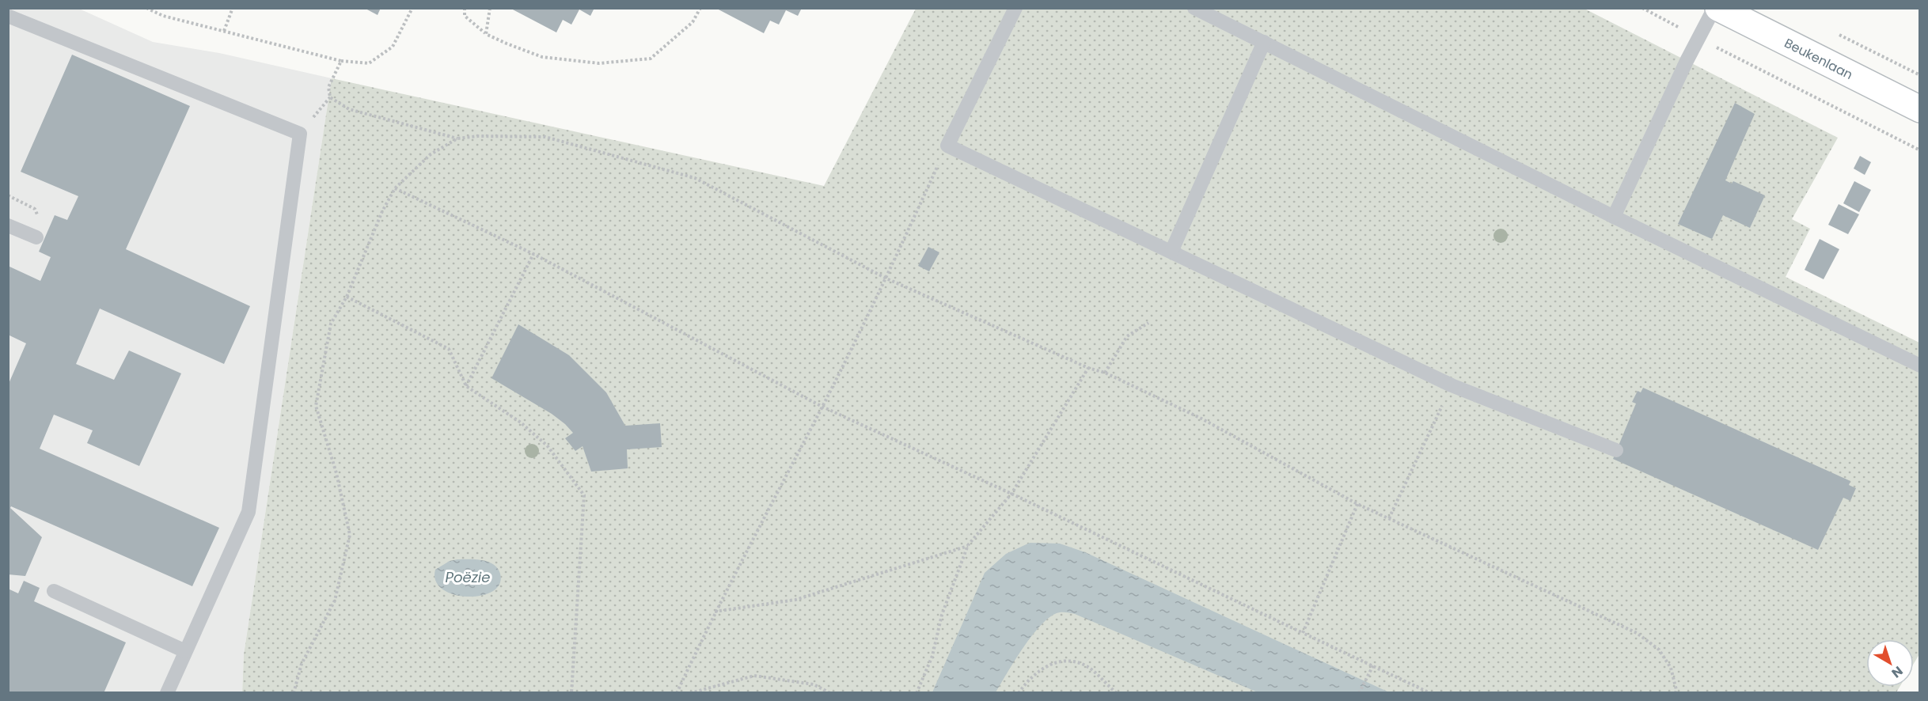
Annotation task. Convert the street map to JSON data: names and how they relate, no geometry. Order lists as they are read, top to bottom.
{
  "streets": {
    "street": ["Beukenlaan"]
  },
  "water": ["Poëzie"],
  "north": "bottom right"
}
